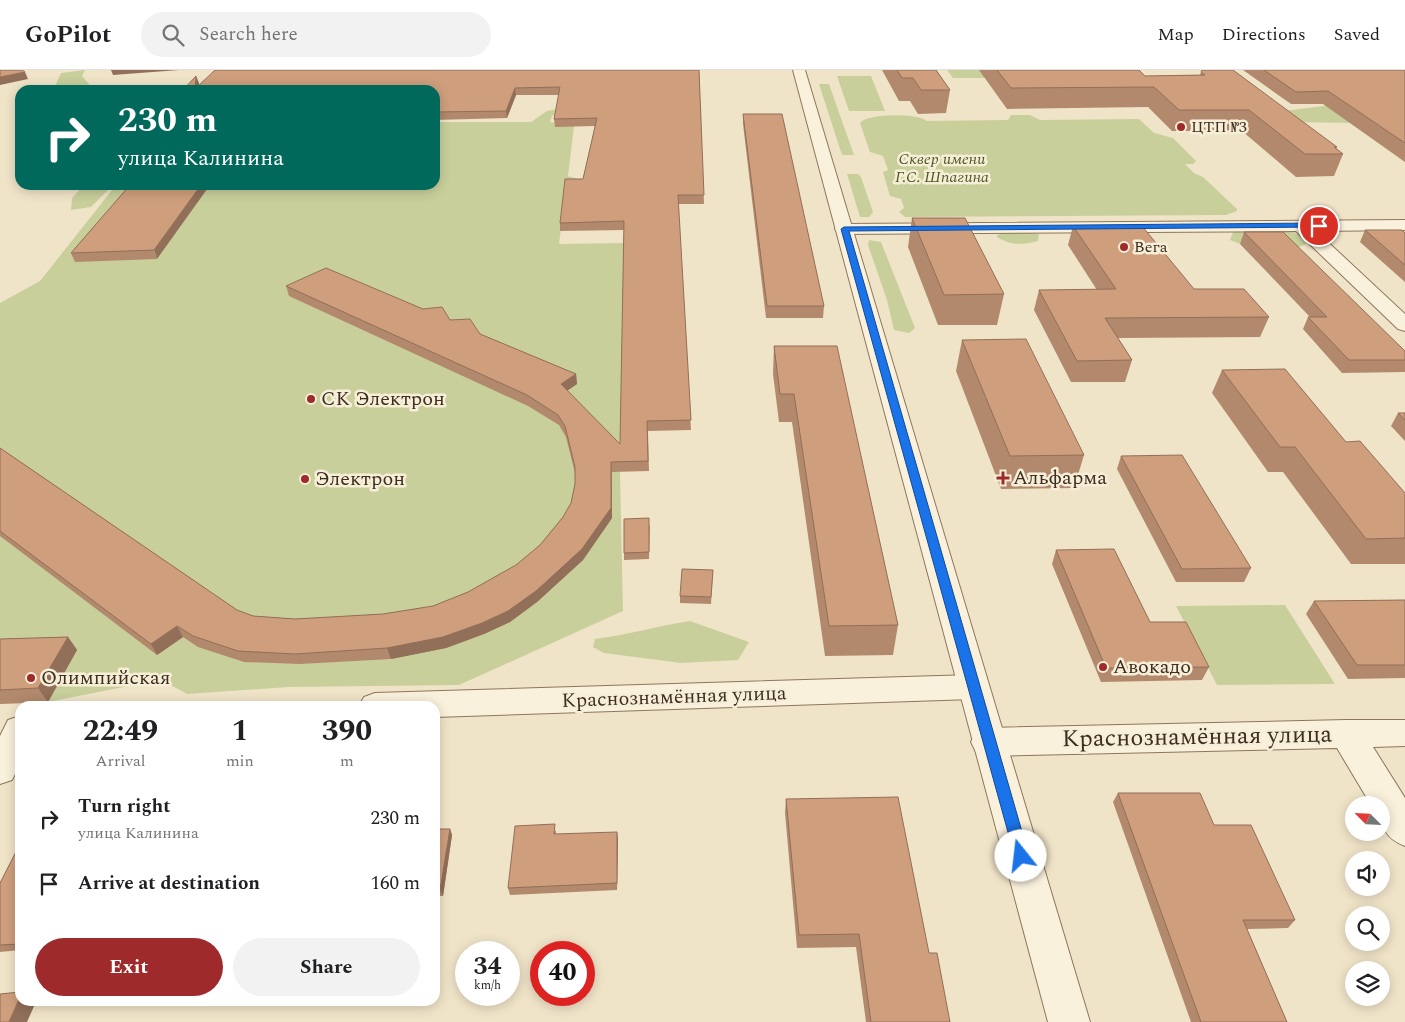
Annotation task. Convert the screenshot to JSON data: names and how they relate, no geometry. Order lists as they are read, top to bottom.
{
  "streets": {
    "street": ["Краснознамённая улица"]
  },
  "parks": ["Сквер имени Г.С. Шпагина"],
  "places": {
    "other": [
      "ЦТП №3",
      "Вега",
      "СК Электрон",
      "Электрон",
      "Авокадо",
      "Олимпийская"
    ],
    "health": ["Альфарма"]
  },
  "north": "top left",
  "page": {
    "header": "GoPilot",
    "search": "Search here",
    "nav": ["Map", "Directions", "Saved"],
    "turn": ["230 m", "улица Калинина"],
    "eta": [
      "22:49",
      "Arrival",
      "1",
      "min",
      "390",
      "m"
    ],
    "list": [
      {
        "name": "Turn right",
        "note": "улица Калинина",
        "value": "230 m"
      },
      {
        "name": "Arrive at destination",
        "value": "160 m"
      }
    ],
    "buttons": ["Exit", "Share"],
    "speed": "34 km/h",
    "limit": "40"
  }
}
